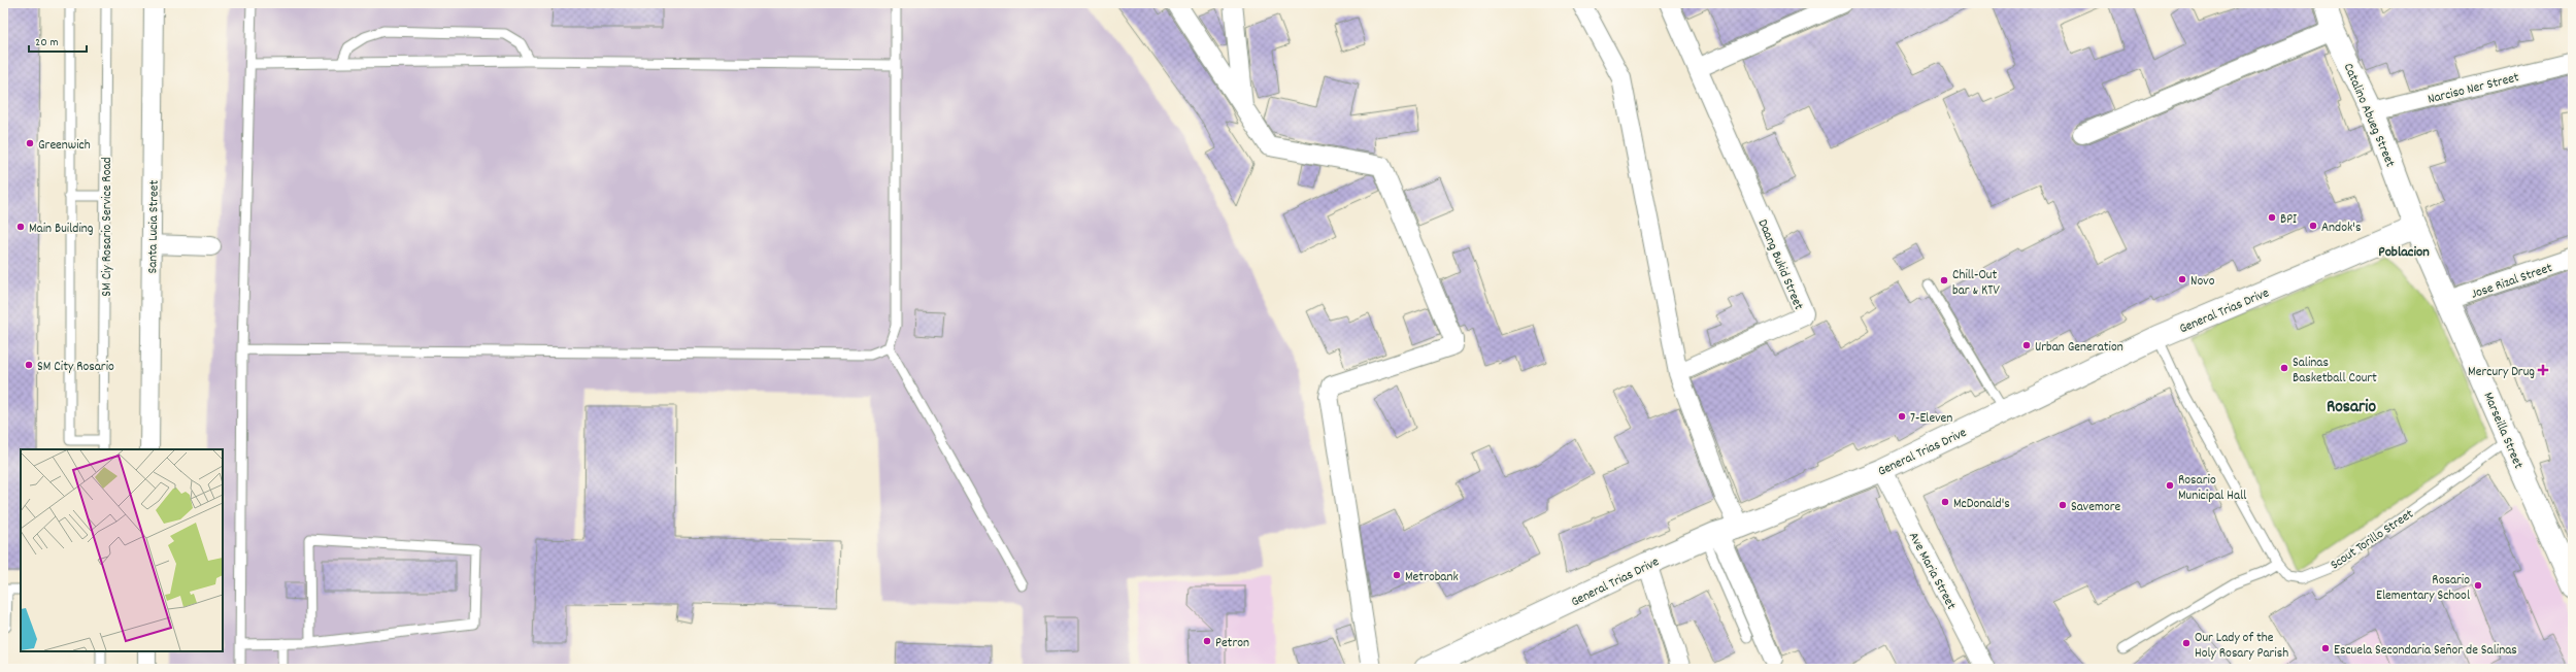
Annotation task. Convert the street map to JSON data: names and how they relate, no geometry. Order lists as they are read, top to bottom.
{
  "streets": {
    "main road": ["Catalino Abueg Street", "General Trias Drive", "Marseilla Street"],
    "street": [
      "Narciso Ner Street",
      "Santa Lucia Street",
      "Daang Bukid Street",
      "Jose Rizal Street",
      "Ave Maria Street"
    ],
    "lane": ["SM Ciy Rosario Service Road", "Scout Torillo Street"]
  },
  "crossings": [
    ["Narciso Ner Street", "Catalino Abueg Street"],
    ["Catalino Abueg Street", "General Trias Drive"],
    ["Catalino Abueg Street", "Marseilla Street"],
    ["Jose Rizal Street", "Marseilla Street"],
    ["General Trias Drive", "Marseilla Street"],
    ["General Trias Drive", "Scout Torillo Street"],
    ["General Trias Drive", "Ave Maria Street"],
    ["Marseilla Street", "Scout Torillo Street"]
  ],
  "districts": ["Poblacion", "Rosario"],
  "places": {
    "other": [
      "Greenwich",
      "BPI",
      "Andok's",
      "Main Building",
      "Novo",
      "Chill-Out bar & KTV",
      "Urban Generation",
      "SM City Rosario",
      "Salinas Basketball Court",
      "7-Eleven",
      "Rosario Municipal Hall",
      "McDonald's",
      "Savemore",
      "Metrobank",
      "Rosario Elementary School",
      "Petron",
      "Our Lady of the Holy Rosary Parish",
      "Escuela Secondaria Señor de Salinas"
    ],
    "health": ["Mercury Drug"]
  },
  "scale_bar": "20 m"
}
